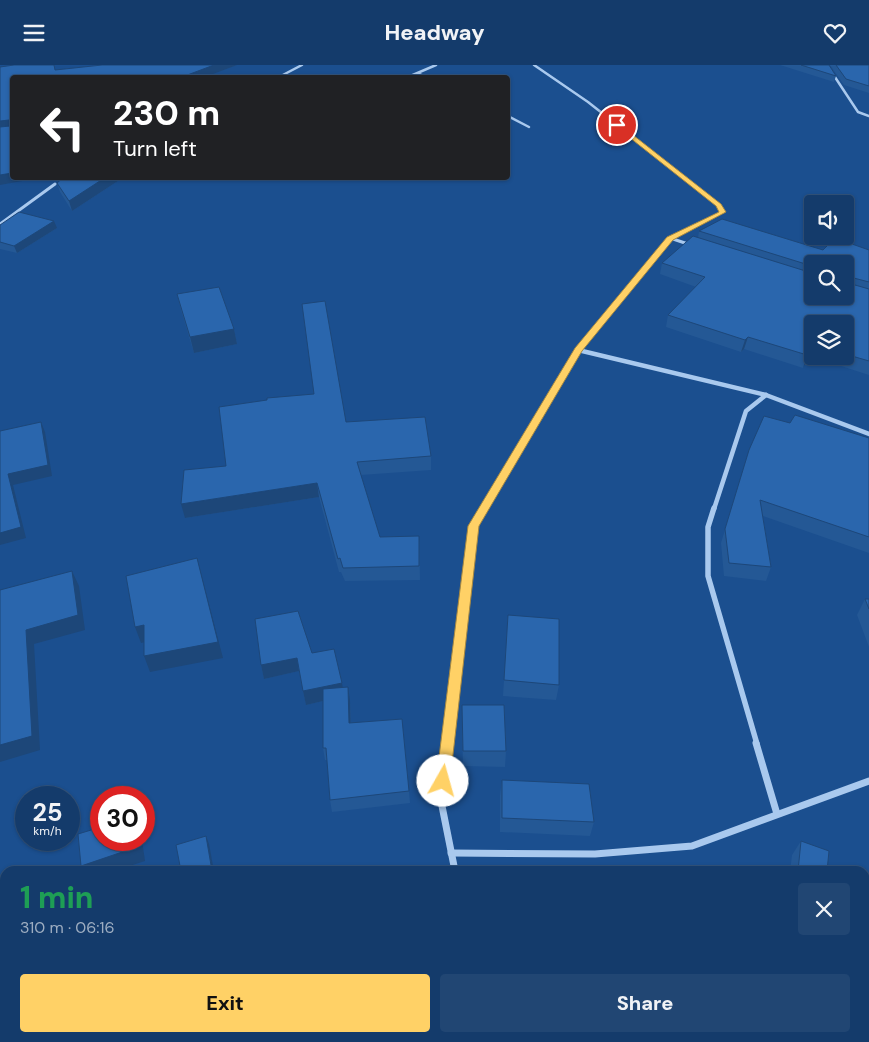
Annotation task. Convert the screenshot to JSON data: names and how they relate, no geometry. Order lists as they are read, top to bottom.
{
  "page": {
    "header": "Headway",
    "turn": ["230 m", "Turn left"],
    "speed": "25 km/h",
    "limit": "30",
    "heading": ["1 min", "310 m · 06:16"],
    "buttons": ["Exit", "Share"]
  }
}
